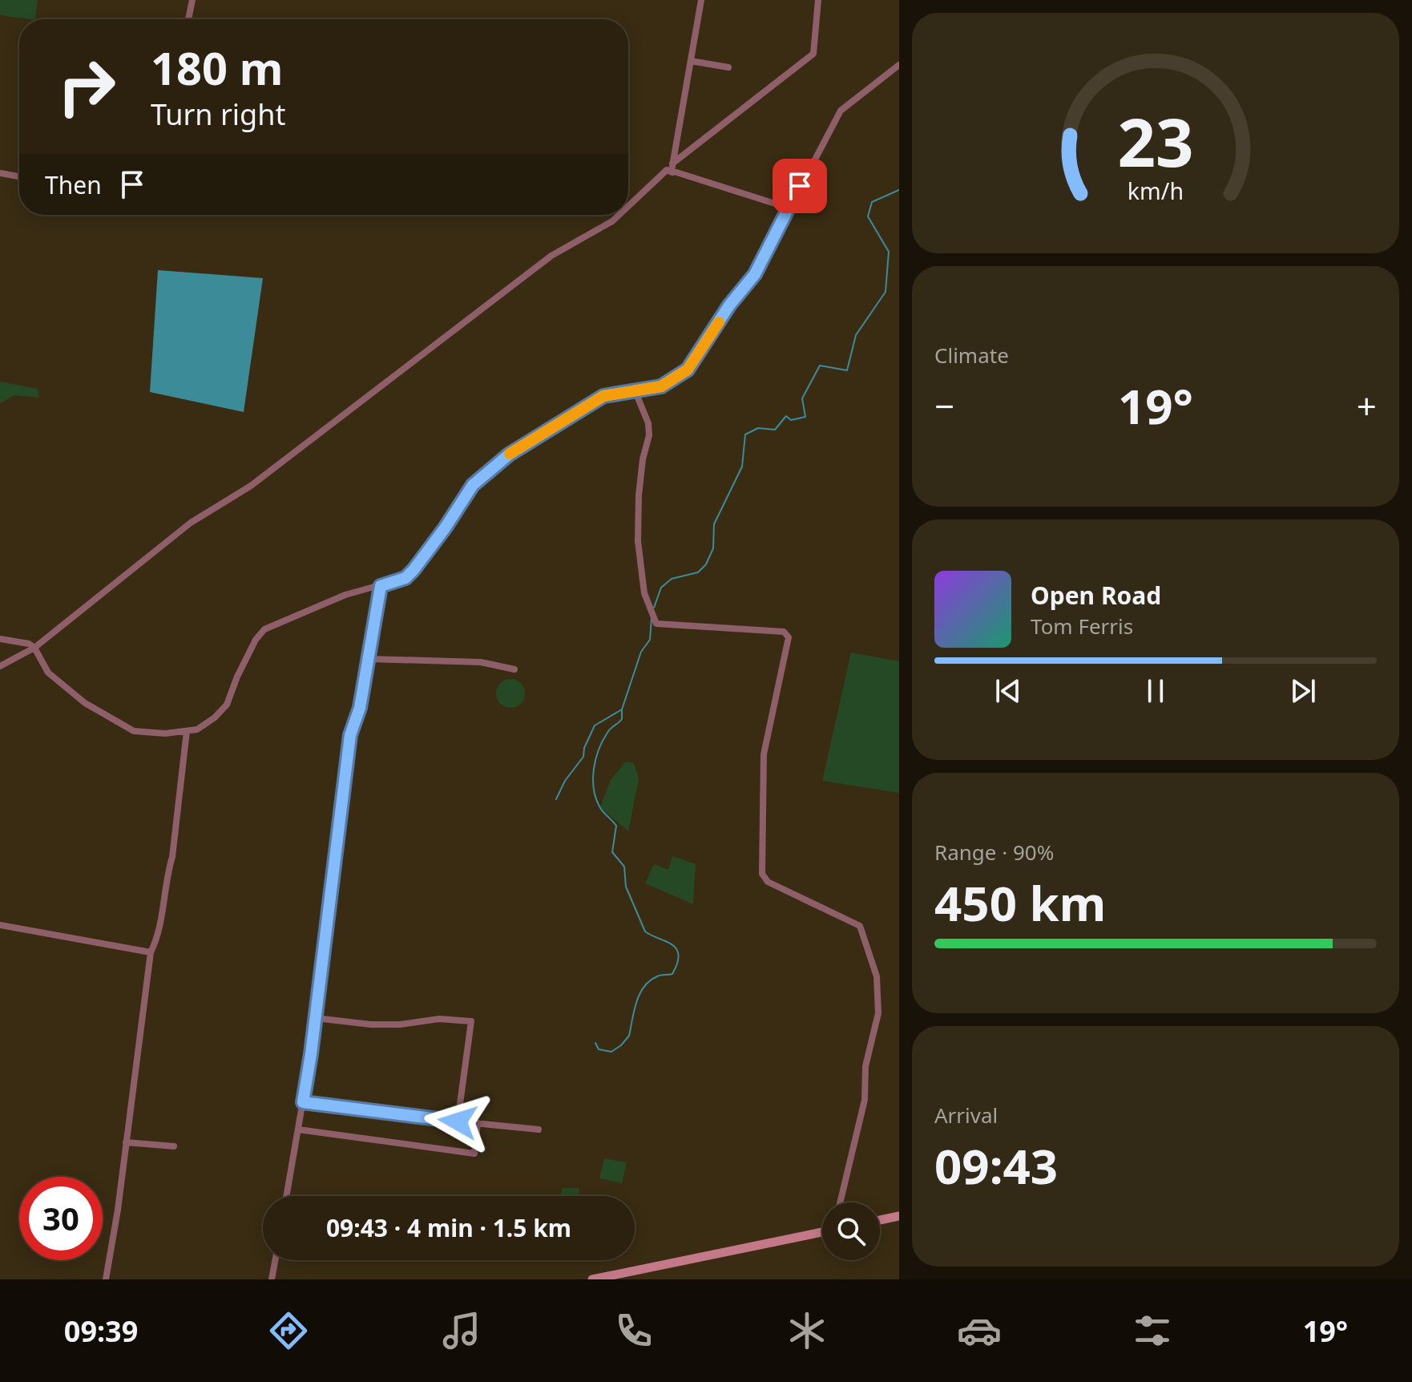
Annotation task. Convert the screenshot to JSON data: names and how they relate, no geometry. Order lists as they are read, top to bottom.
{
  "page": {
    "turn": ["180 m", "Turn right"],
    "then": "Then",
    "tile": [
      "Climate",
      ["Range · 90%", "450 km"],
      ["Arrival", "09:43"]
    ],
    "heat": ["−", "19°", "+"],
    "song": ["Open Road", "Tom Ferris"],
    "limit": "30",
    "trip": "09:43 · 4 min · 1.5 km",
    "tabs": ["09:39", "19°"],
    "gauge": ["23", "km/h"]
  }
}
